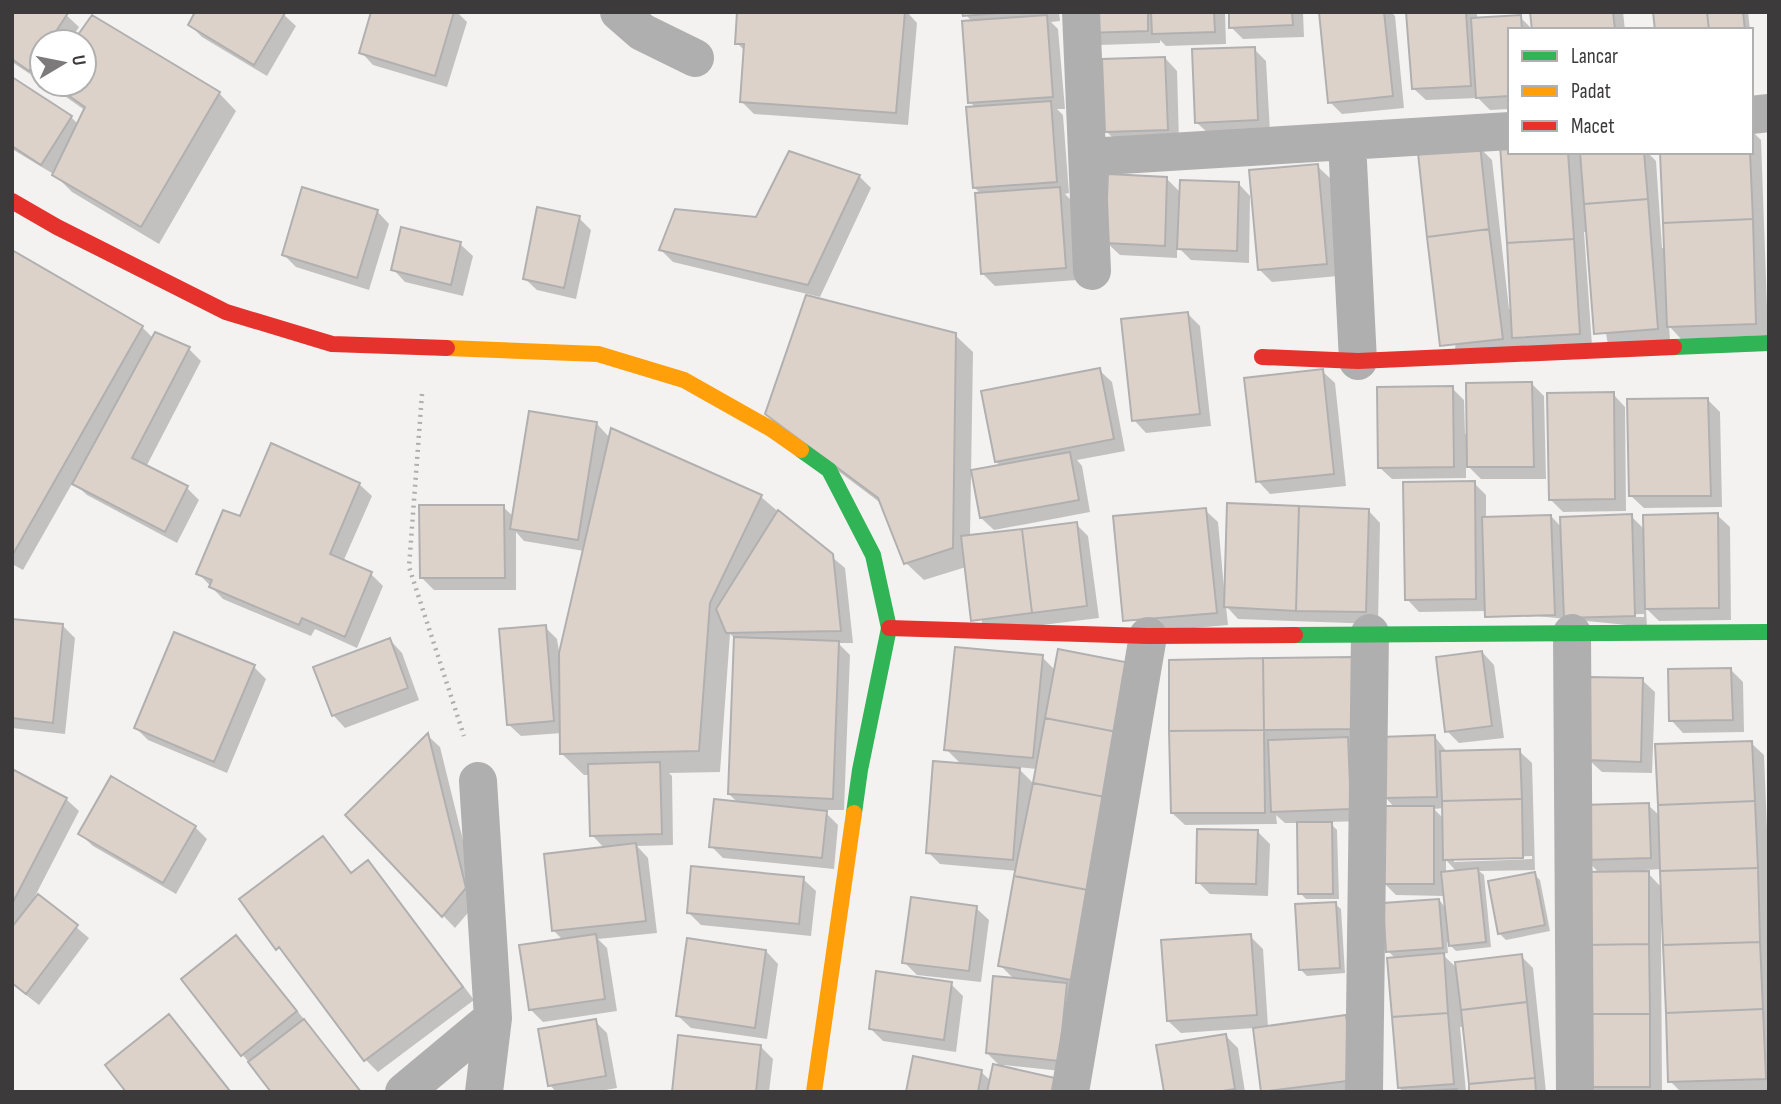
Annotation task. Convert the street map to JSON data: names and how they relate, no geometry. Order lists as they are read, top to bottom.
{
  "legend": ["Lancar", "Padat", "Macet"],
  "north": "right"
}
